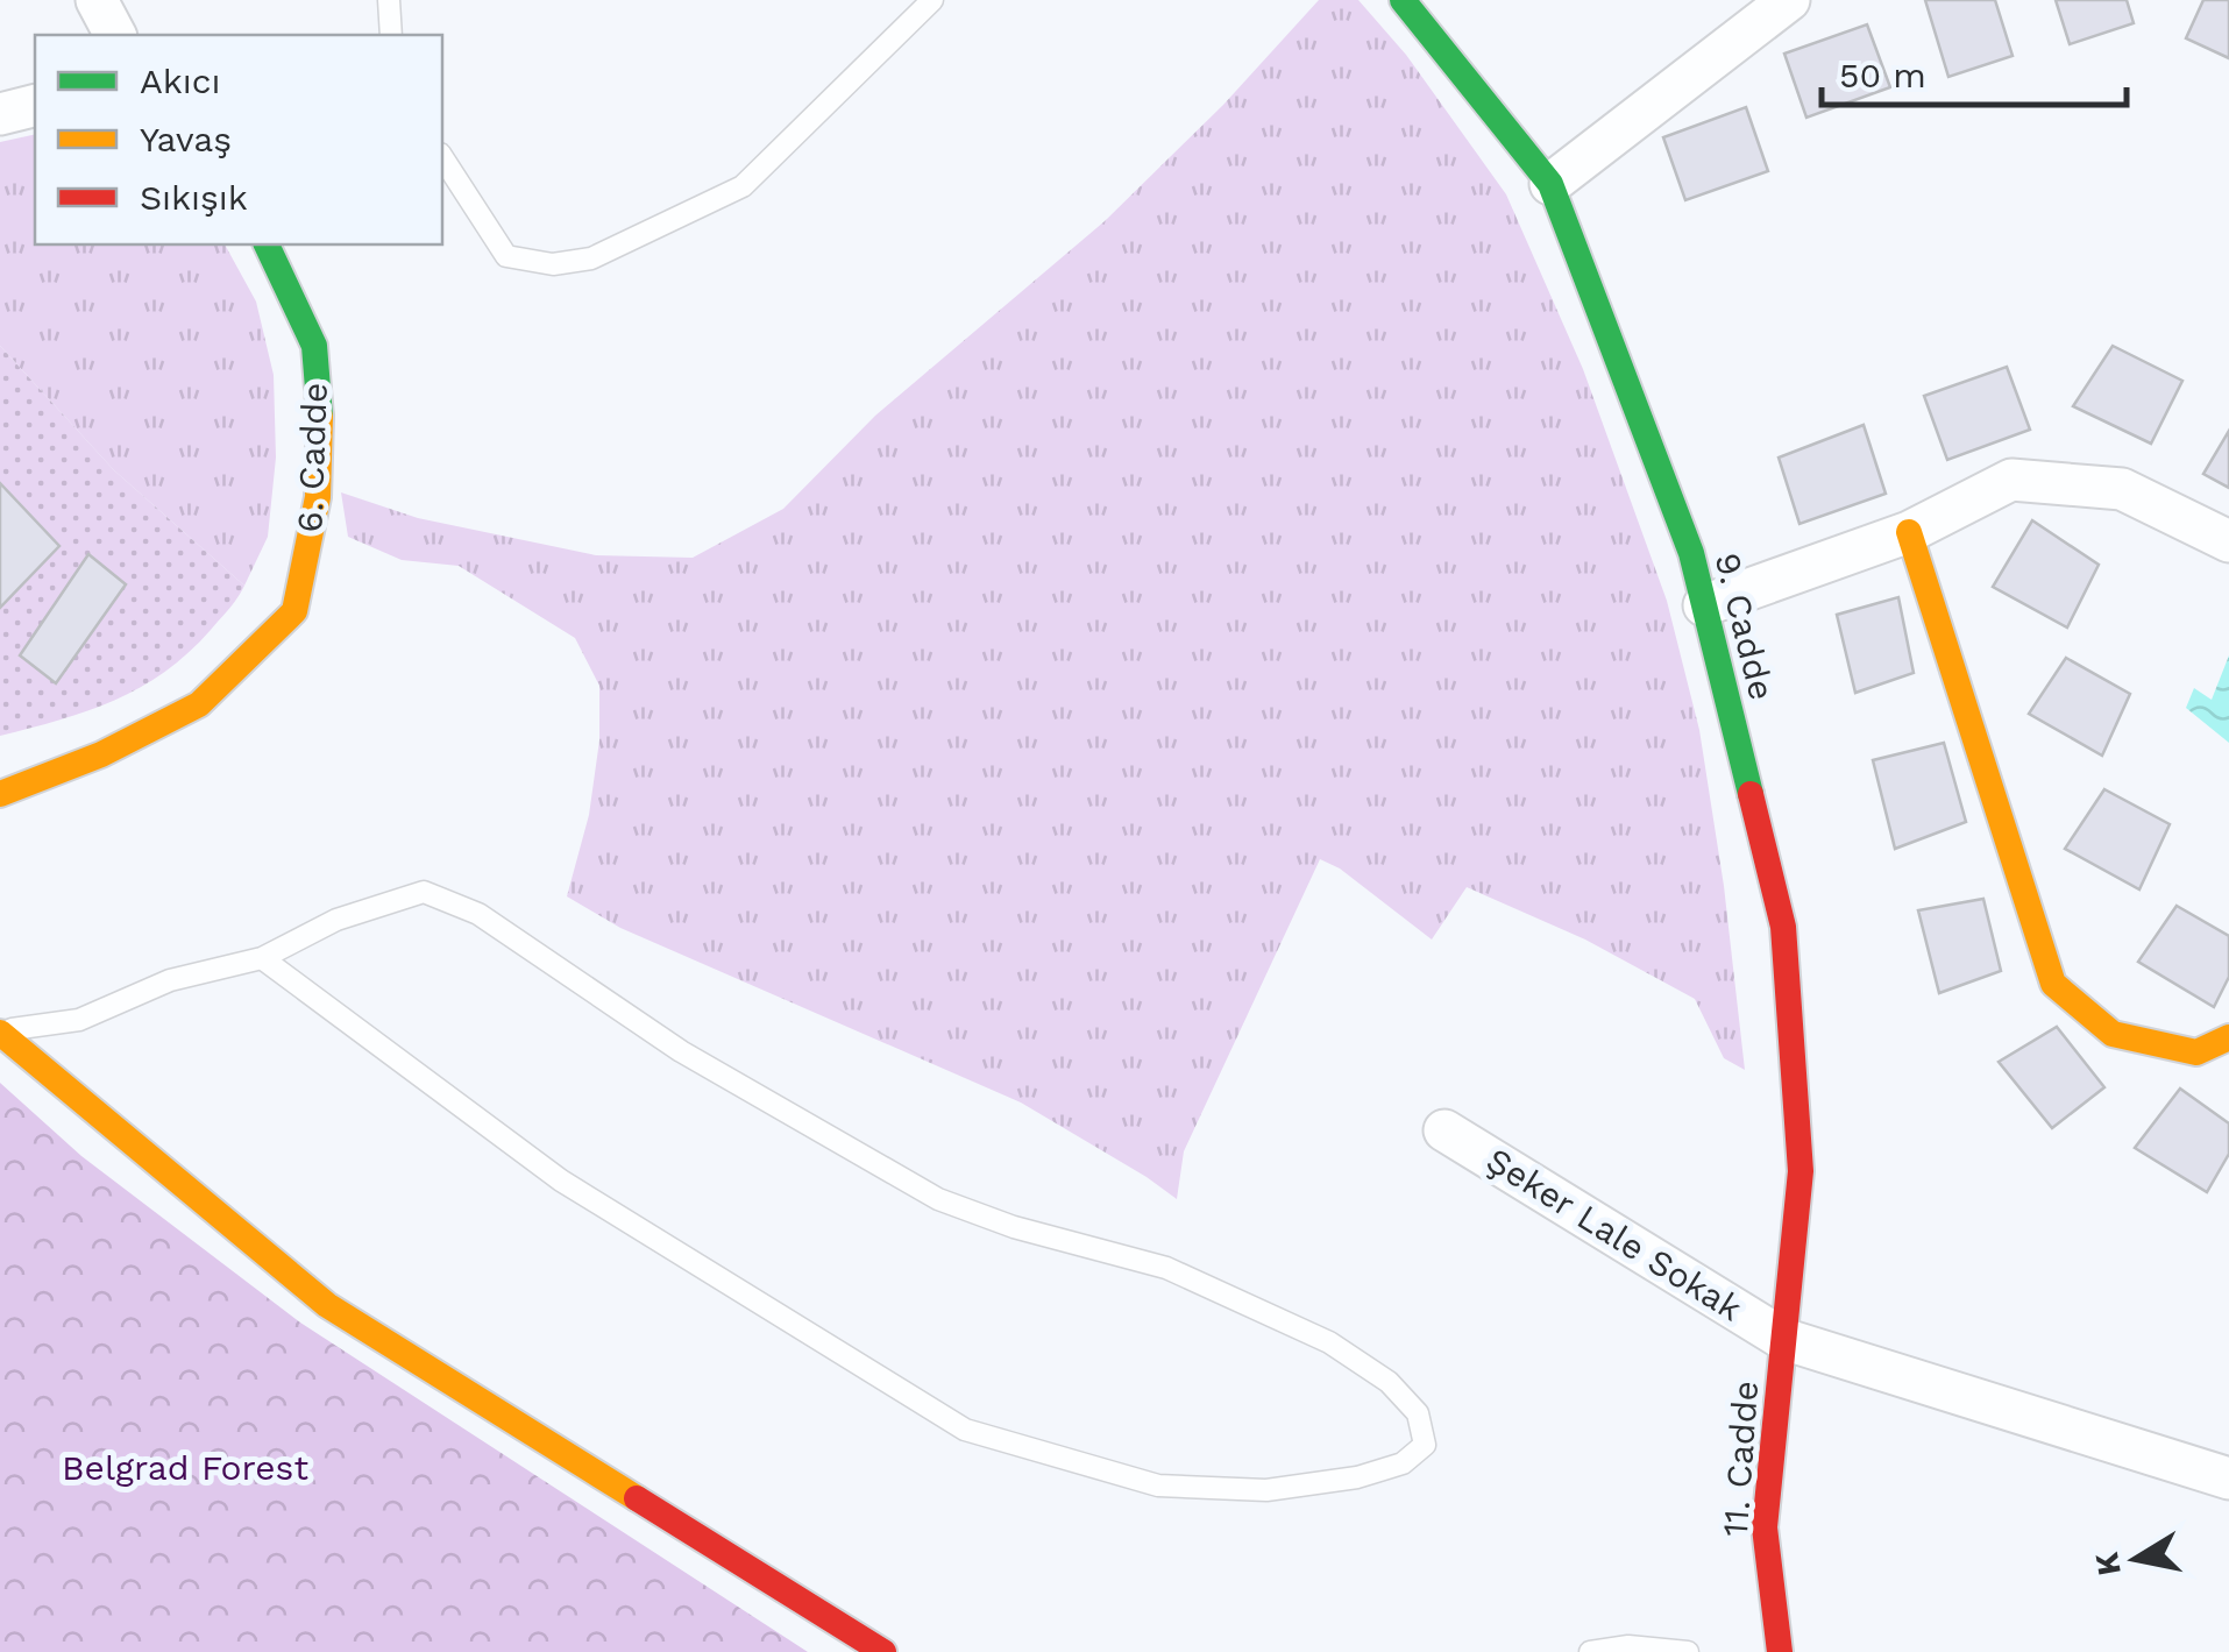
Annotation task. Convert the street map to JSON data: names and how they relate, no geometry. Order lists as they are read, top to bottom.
{
  "streets": {
    "street": [
      "6. Cadde",
      "9. Cadde",
      "Şeker Lale Sokak",
      "11. Cadde"
    ]
  },
  "crossings": [
    ["9. Cadde", "Şeker Lale Sokak"],
    ["9. Cadde", "11. Cadde"],
    ["Şeker Lale Sokak", "11. Cadde"]
  ],
  "parks": ["Belgrad Forest"],
  "legend": ["Akıcı", "Yavaş", "Sıkışık"],
  "scale_bar": "50 m",
  "north": "left"
}
